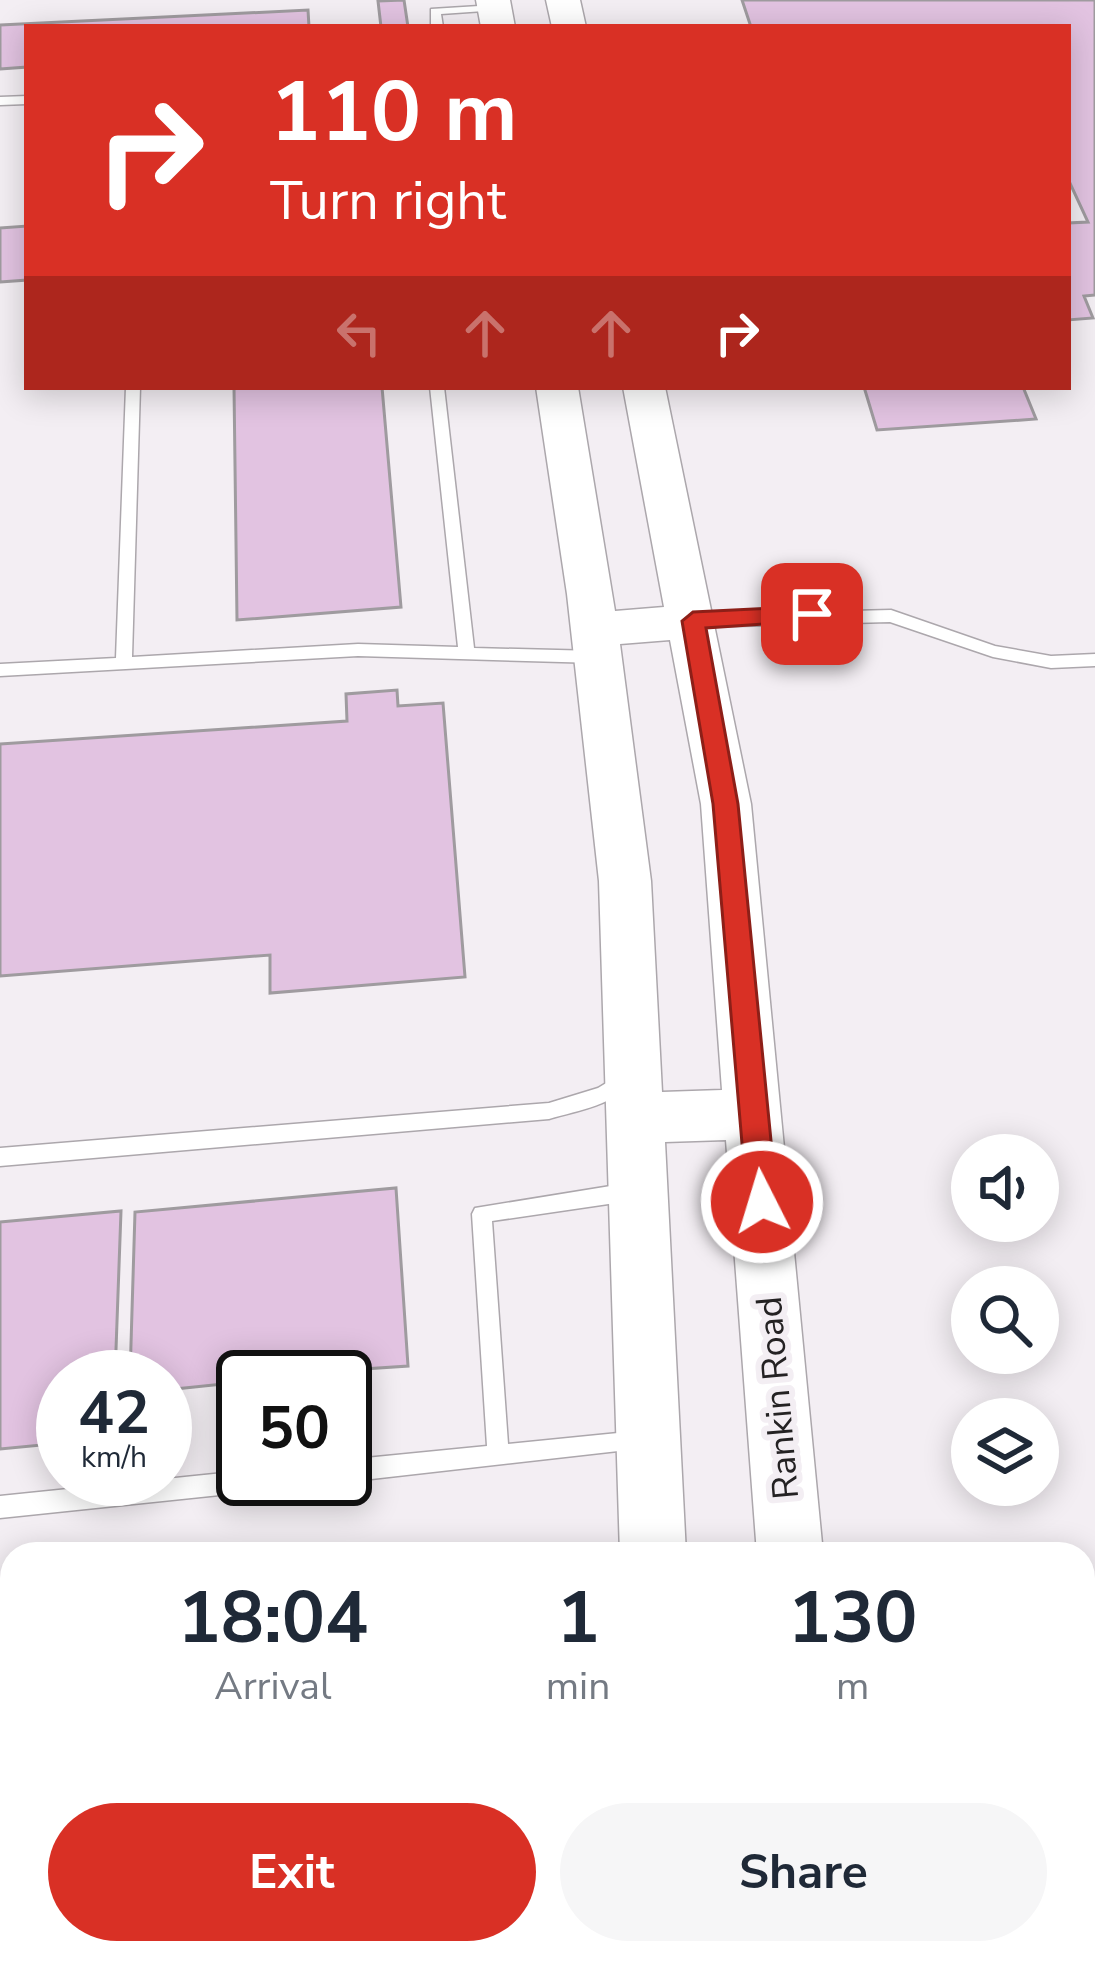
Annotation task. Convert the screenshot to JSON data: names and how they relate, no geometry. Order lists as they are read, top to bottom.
{
  "streets": {
    "main road": ["Rankin Road"]
  },
  "page": {
    "turn": ["110 m", "Turn right"],
    "speed": "42 km/h",
    "limit": "50",
    "eta": [
      "18:04",
      "Arrival",
      "1",
      "min",
      "130",
      "m"
    ],
    "buttons": ["Exit", "Share"]
  }
}
